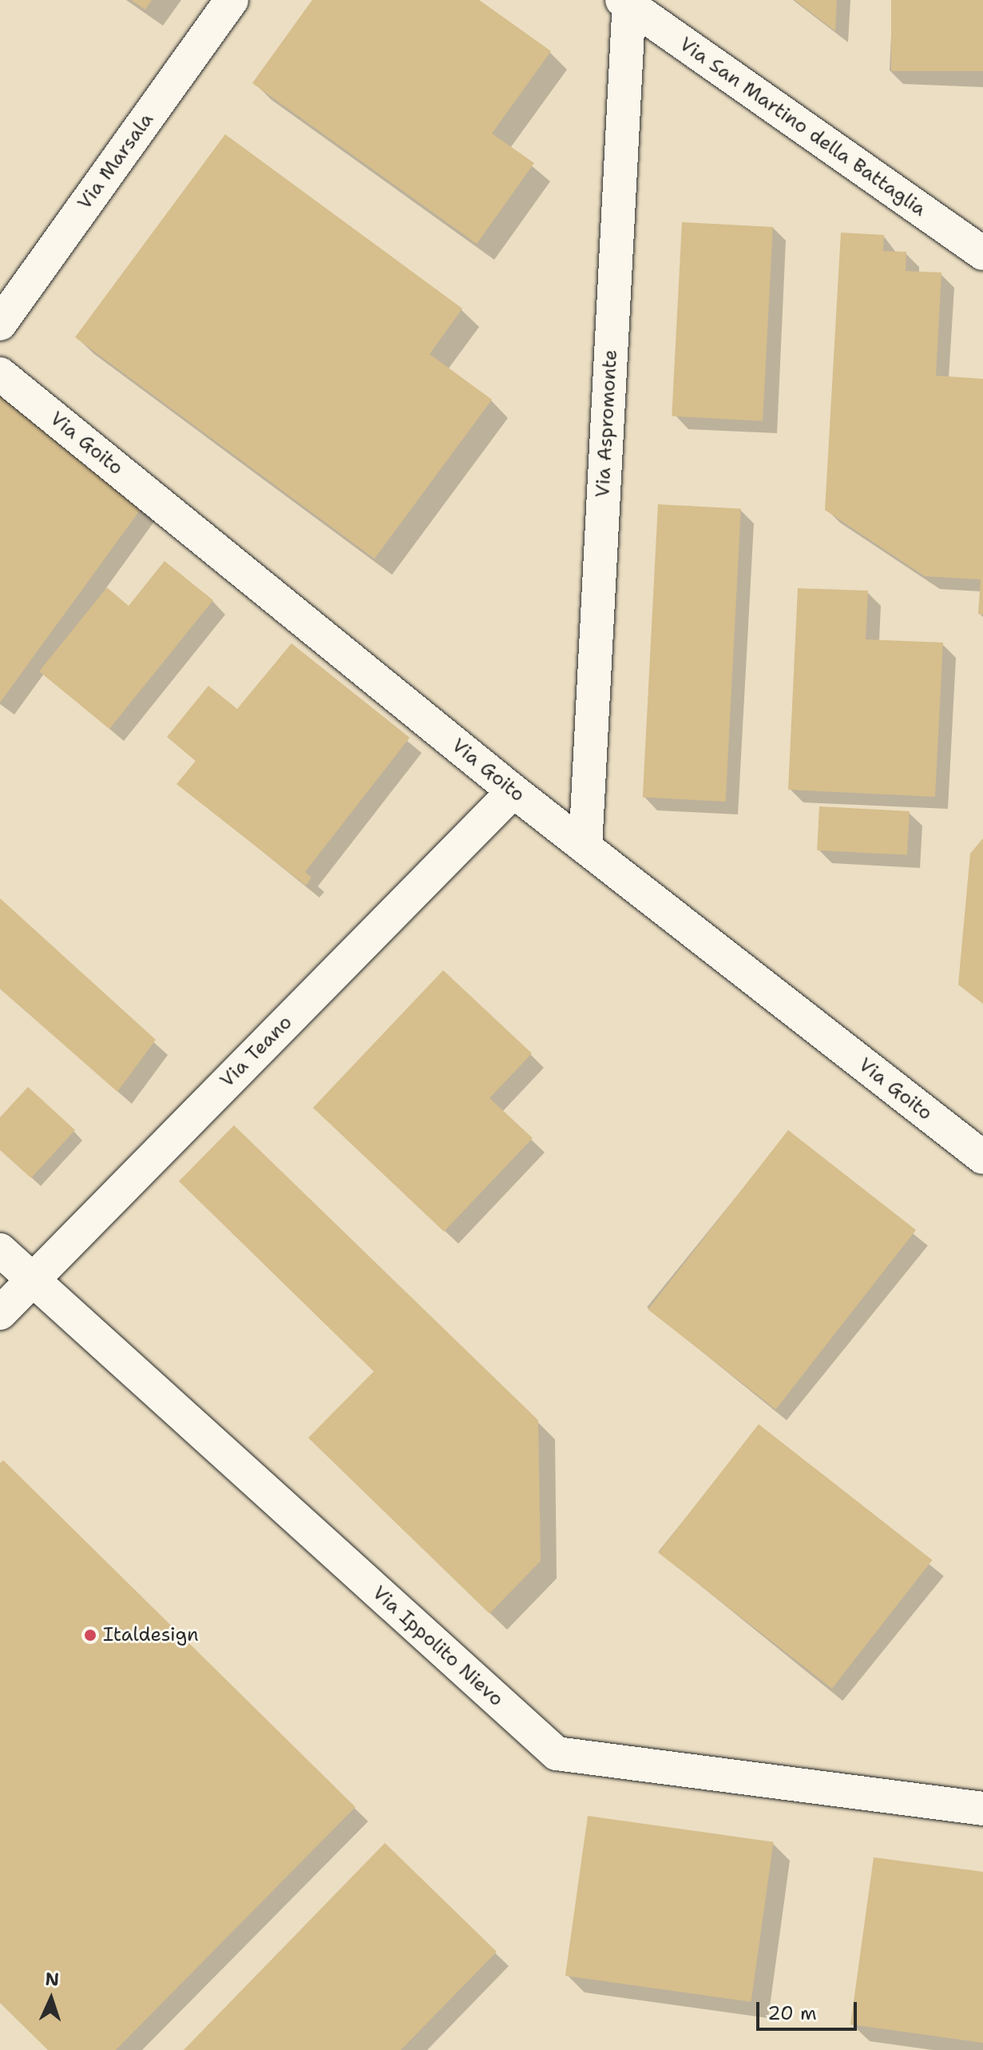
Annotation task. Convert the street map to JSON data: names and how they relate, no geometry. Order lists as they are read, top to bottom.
{
  "streets": {
    "street": [
      "Via San Martino della Battaglia",
      "Via Marsala",
      "Via Aspromonte",
      "Via Goito",
      "Via Teano",
      "Via Ippolito Nievo"
    ]
  },
  "crossings": [
    ["Via San Martino della Battaglia", "Via Aspromonte"],
    ["Via Aspromonte", "Via Goito"],
    ["Via Goito", "Via Teano"],
    ["Via Teano", "Via Ippolito Nievo"]
  ],
  "places": ["Italdesign"],
  "scale_bar": "20 m",
  "north": "top"
}
